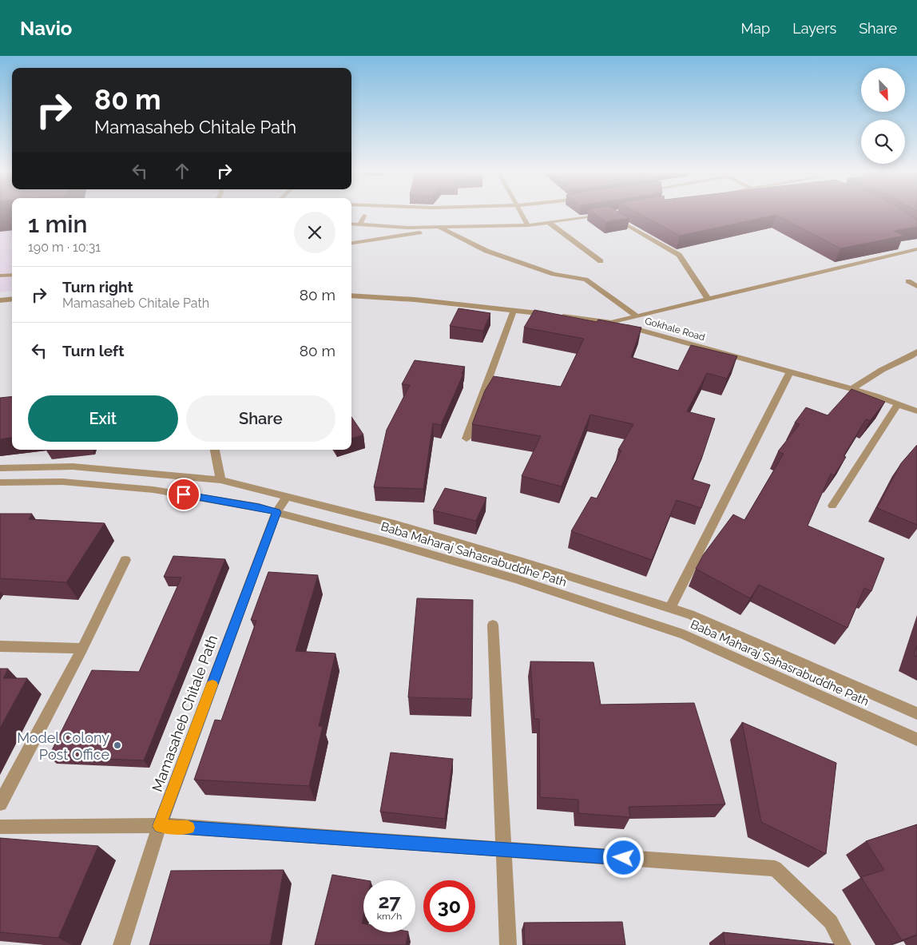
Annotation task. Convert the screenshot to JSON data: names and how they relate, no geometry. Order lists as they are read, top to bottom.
{
  "streets": {
    "street": ["Gokhale Road", "Baba Maharaj Sahasrabuddhe Path", "Mamasaheb Chitale Path"]
  },
  "crossings": [
    ["Baba Maharaj Sahasrabuddhe Path", "Mamasaheb Chitale Path"]
  ],
  "places": ["Model Colony Post Office"],
  "north": "bottom right",
  "page": {
    "header": "Navio",
    "nav": ["Map", "Layers", "Share"],
    "turn": ["80 m", "Mamasaheb Chitale Path"],
    "heading": ["1 min", "190 m · 10:31"],
    "list": [
      {
        "name": "Turn right",
        "note": "Mamasaheb Chitale Path",
        "value": "80 m"
      },
      {
        "name": "Turn left",
        "value": "80 m"
      }
    ],
    "buttons": ["Exit", "Share"],
    "speed": "27 km/h",
    "limit": "30"
  }
}
